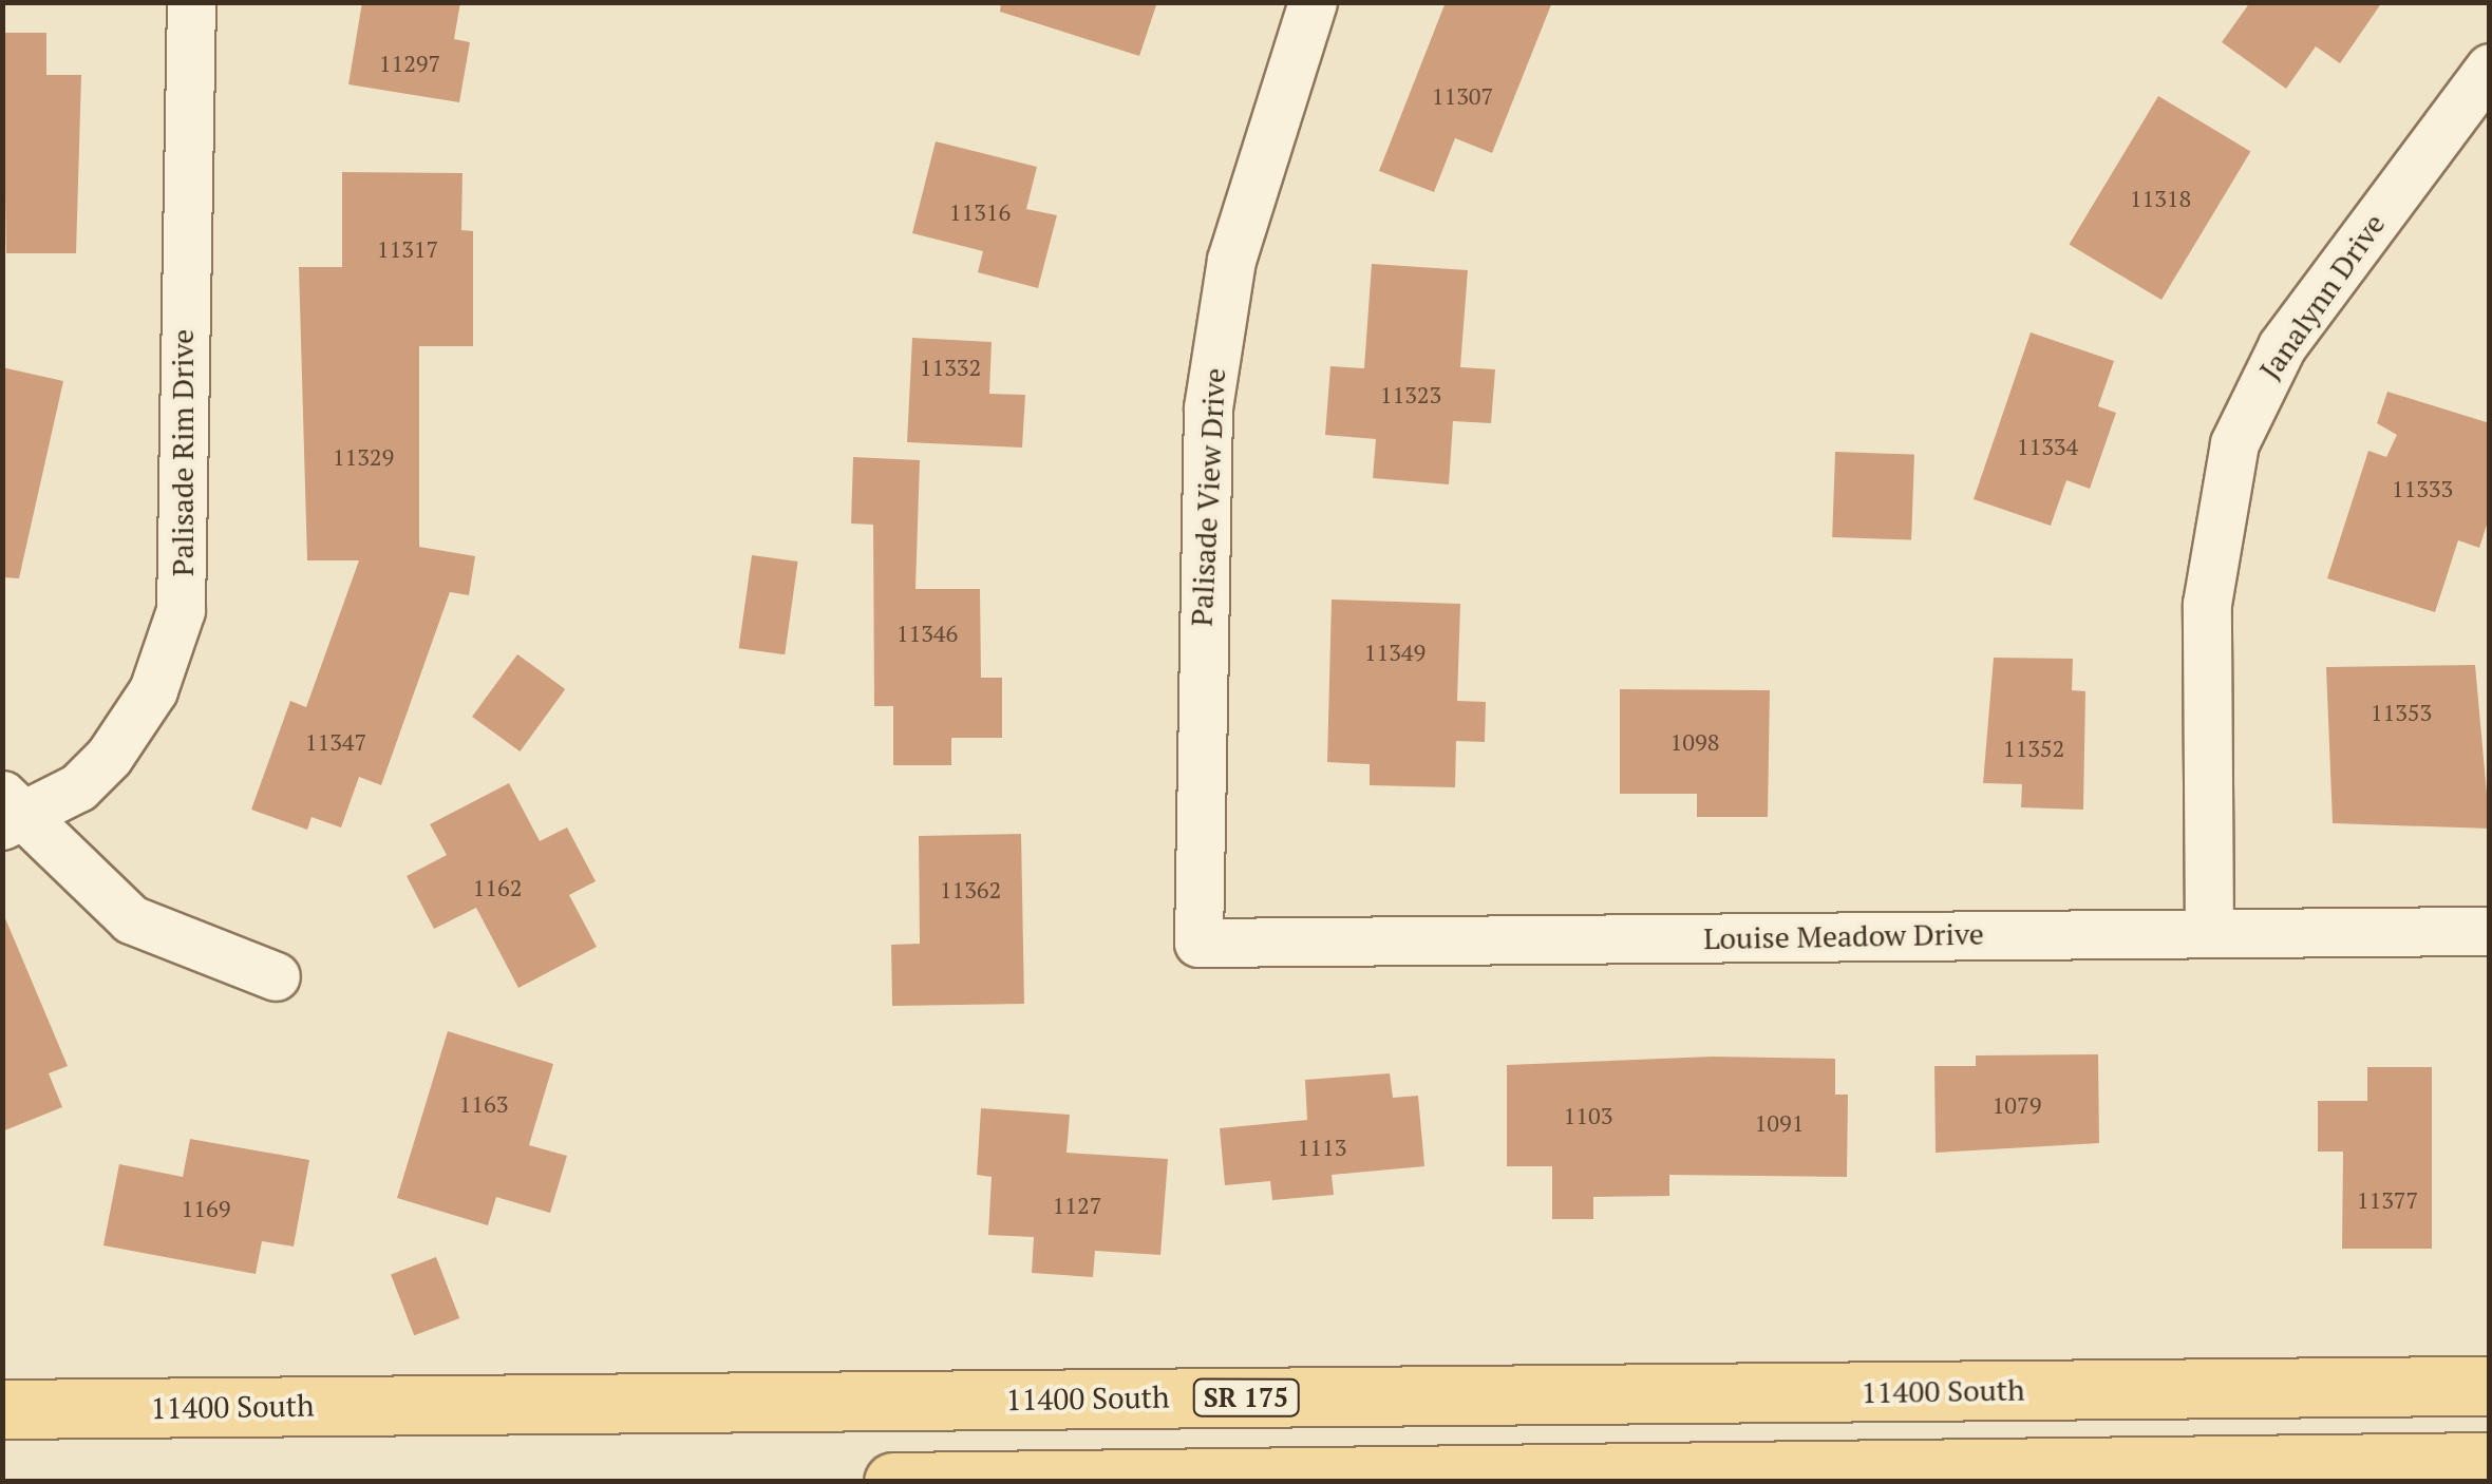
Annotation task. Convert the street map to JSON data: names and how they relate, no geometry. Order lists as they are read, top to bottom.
{
  "streets": {
    "main road": ["11400 South", "SR 175"],
    "street": [
      "Janalynn Drive",
      "Palisade Rim Drive",
      "Palisade View Drive",
      "Louise Meadow Drive"
    ]
  },
  "crossings": [
    ["Janalynn Drive", "Louise Meadow Drive"],
    ["Palisade View Drive", "Louise Meadow Drive"]
  ],
  "house_numbers": [
    "11297",
    "11307",
    "11318",
    "11316",
    "11317",
    "11332",
    "11323",
    "11334",
    "11329",
    "11333",
    "11346",
    "11349",
    "11353",
    "11347",
    "1098",
    "11352",
    "1162",
    "11362",
    "1163",
    "1079",
    "1103",
    "1091",
    "1113",
    "11377",
    "1127",
    "1169"
  ]
}
